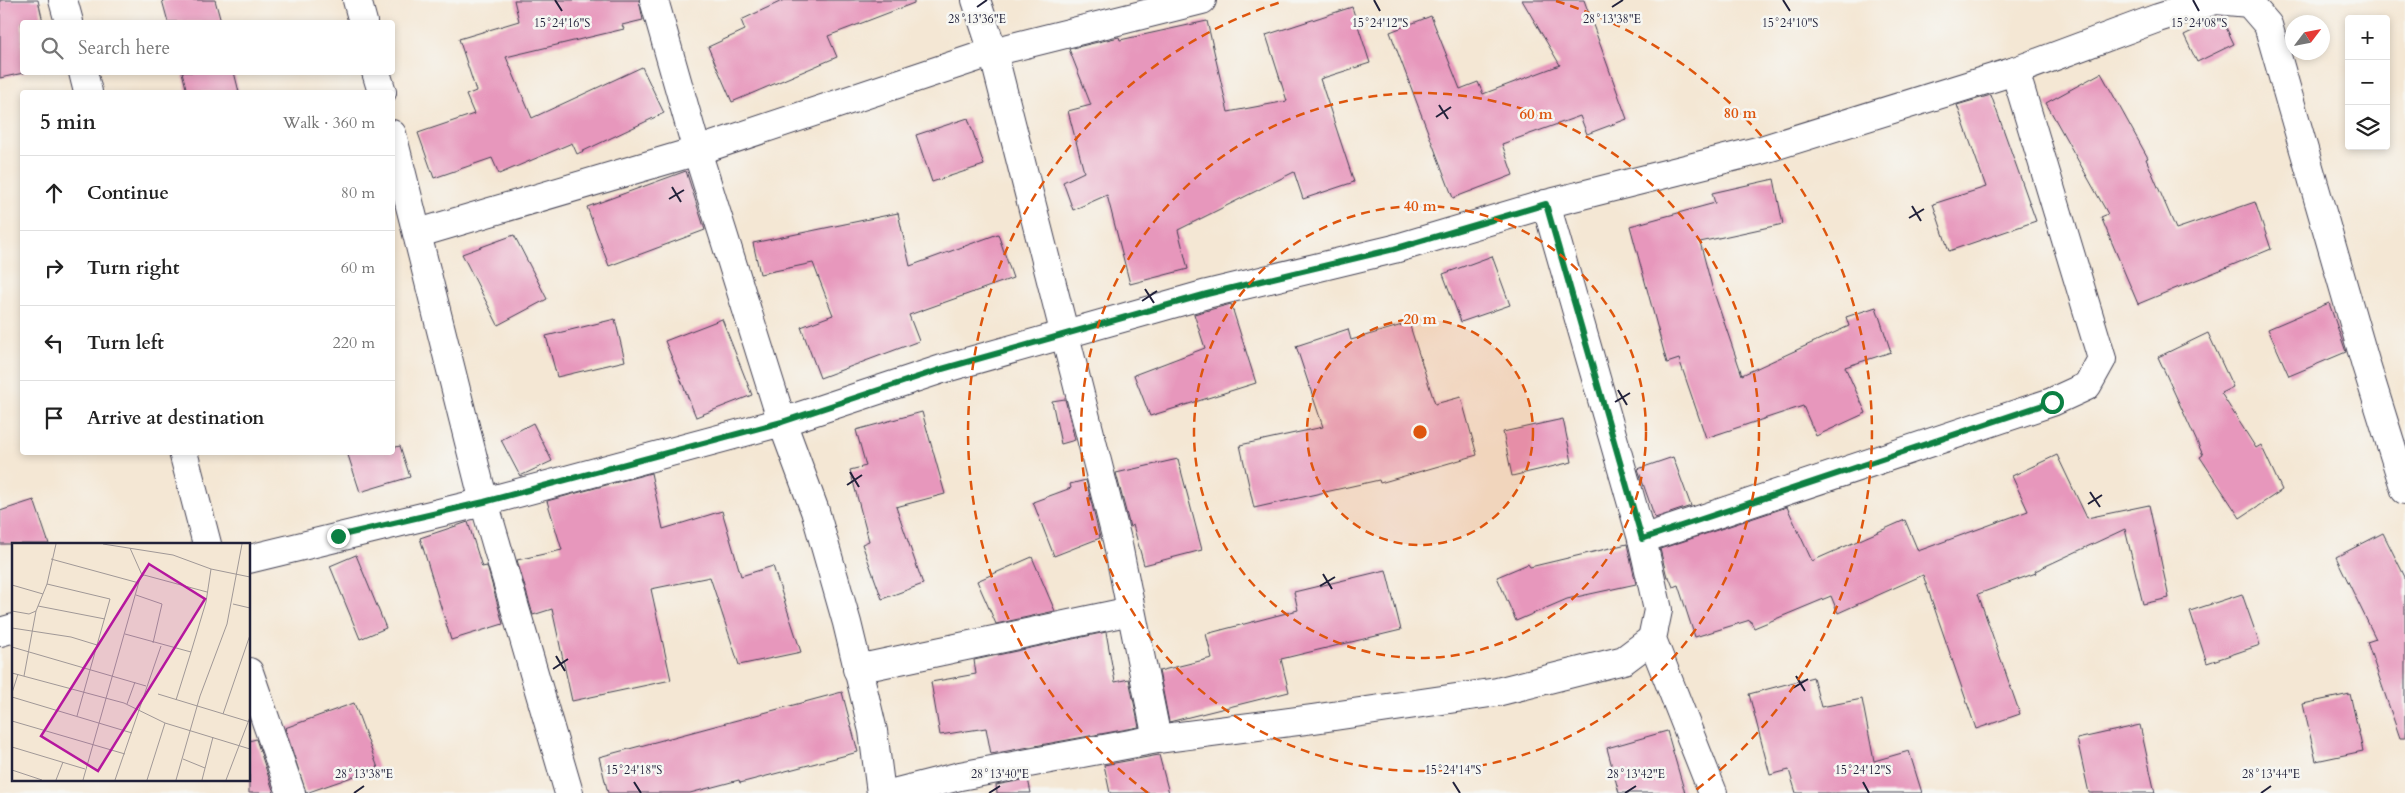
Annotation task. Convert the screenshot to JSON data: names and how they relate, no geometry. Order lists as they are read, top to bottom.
{
  "north": "top right",
  "page": {
    "map_buttons": ["+", "−"],
    "search": "Search here",
    "heading": ["5 min", "Walk · 360 m"],
    "list": [
      ["Continue", "80 m"],
      ["Turn right", "60 m"],
      ["Turn left", "220 m"],
      "Arrive at destination"
    ]
  },
  "coordinates": [
    "28°13'36\"E",
    "28°13'38\"E",
    "15°24'16\"S",
    "15°24'12\"S",
    "15°24'10\"S",
    "15°24'08\"S",
    "15°24'18\"S",
    "15°24'14\"S",
    "28°13'40\"E",
    "28°13'42\"E",
    "28°13'44\"E"
  ],
  "rings": [
    "80 m",
    "60 m",
    "40 m",
    "20 m"
  ]
}
